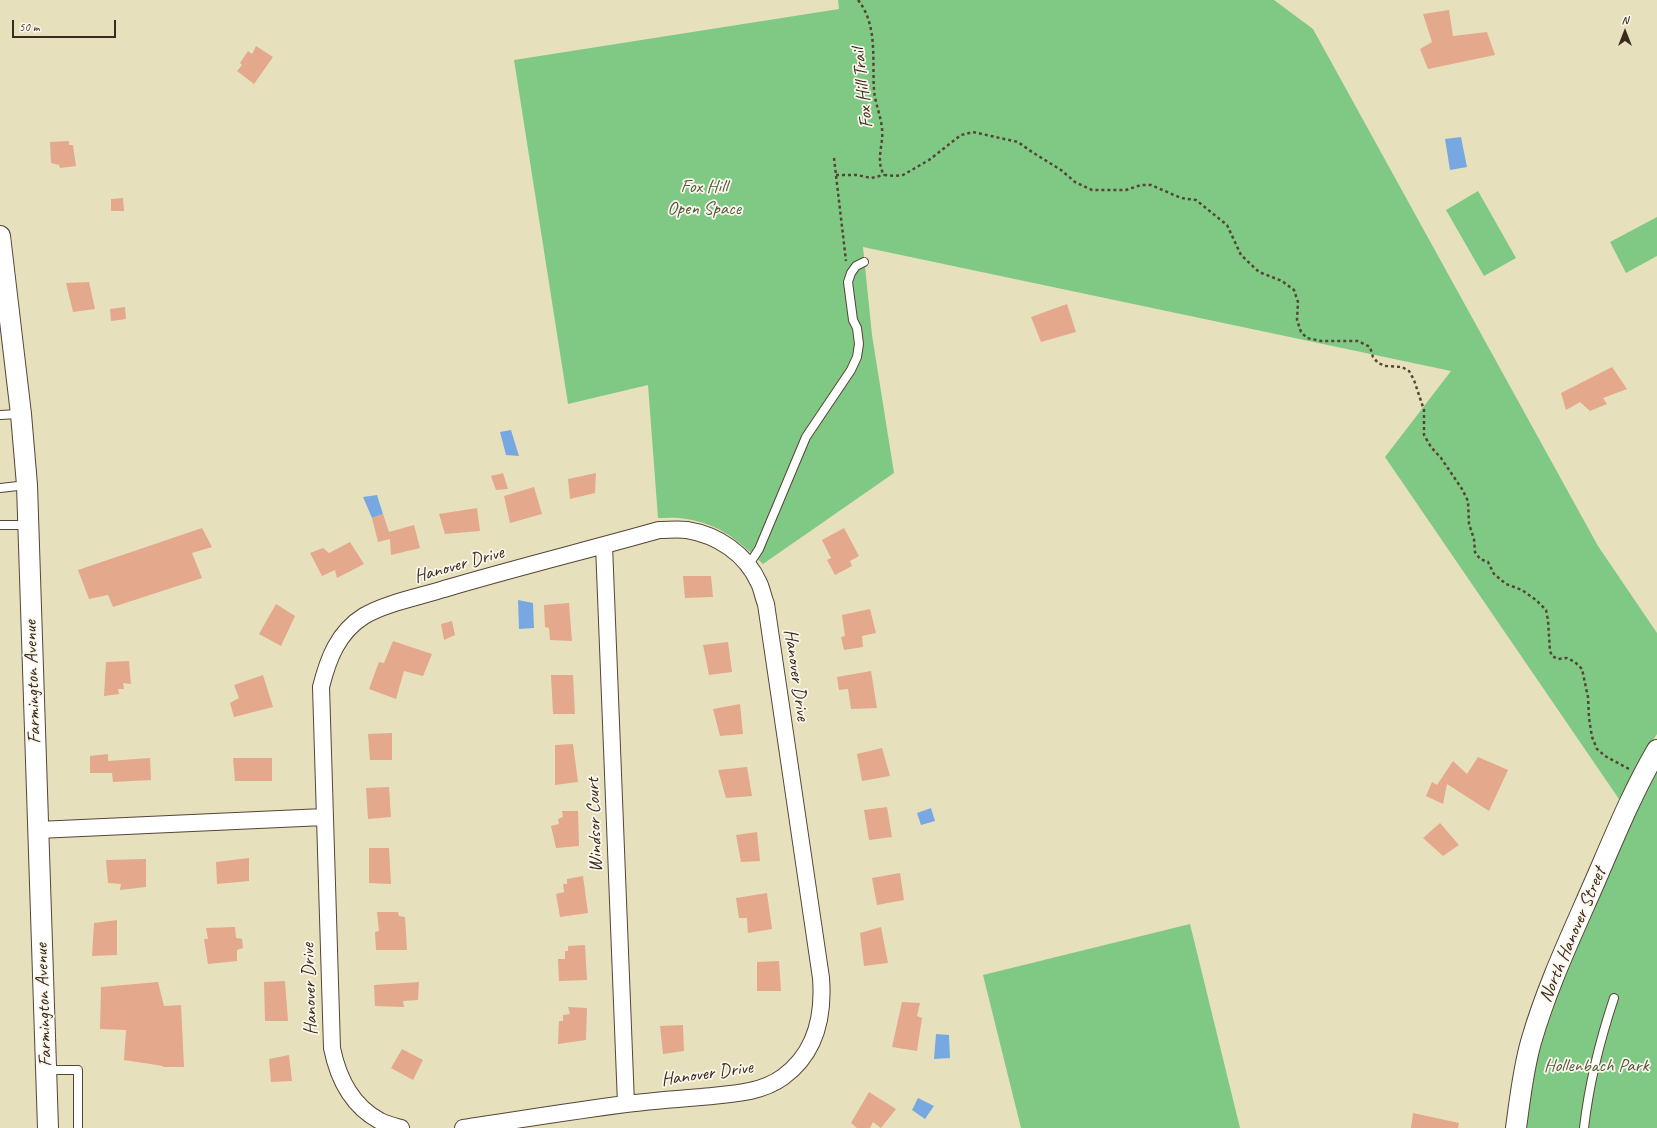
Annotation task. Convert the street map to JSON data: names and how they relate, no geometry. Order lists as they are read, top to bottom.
{
  "streets": {
    "street": [
      "Hanover Drive",
      "Farmington Avenue",
      "Windsor Court",
      "North Hanover Street"
    ],
    "path": ["Fox Hill Trail"]
  },
  "crossings": [
    ["Hanover Drive", "Windsor Court"]
  ],
  "parks": ["Fox Hill Open Space", "Hollenbach Park"],
  "scale_bar": "50 m",
  "north": "top"
}
